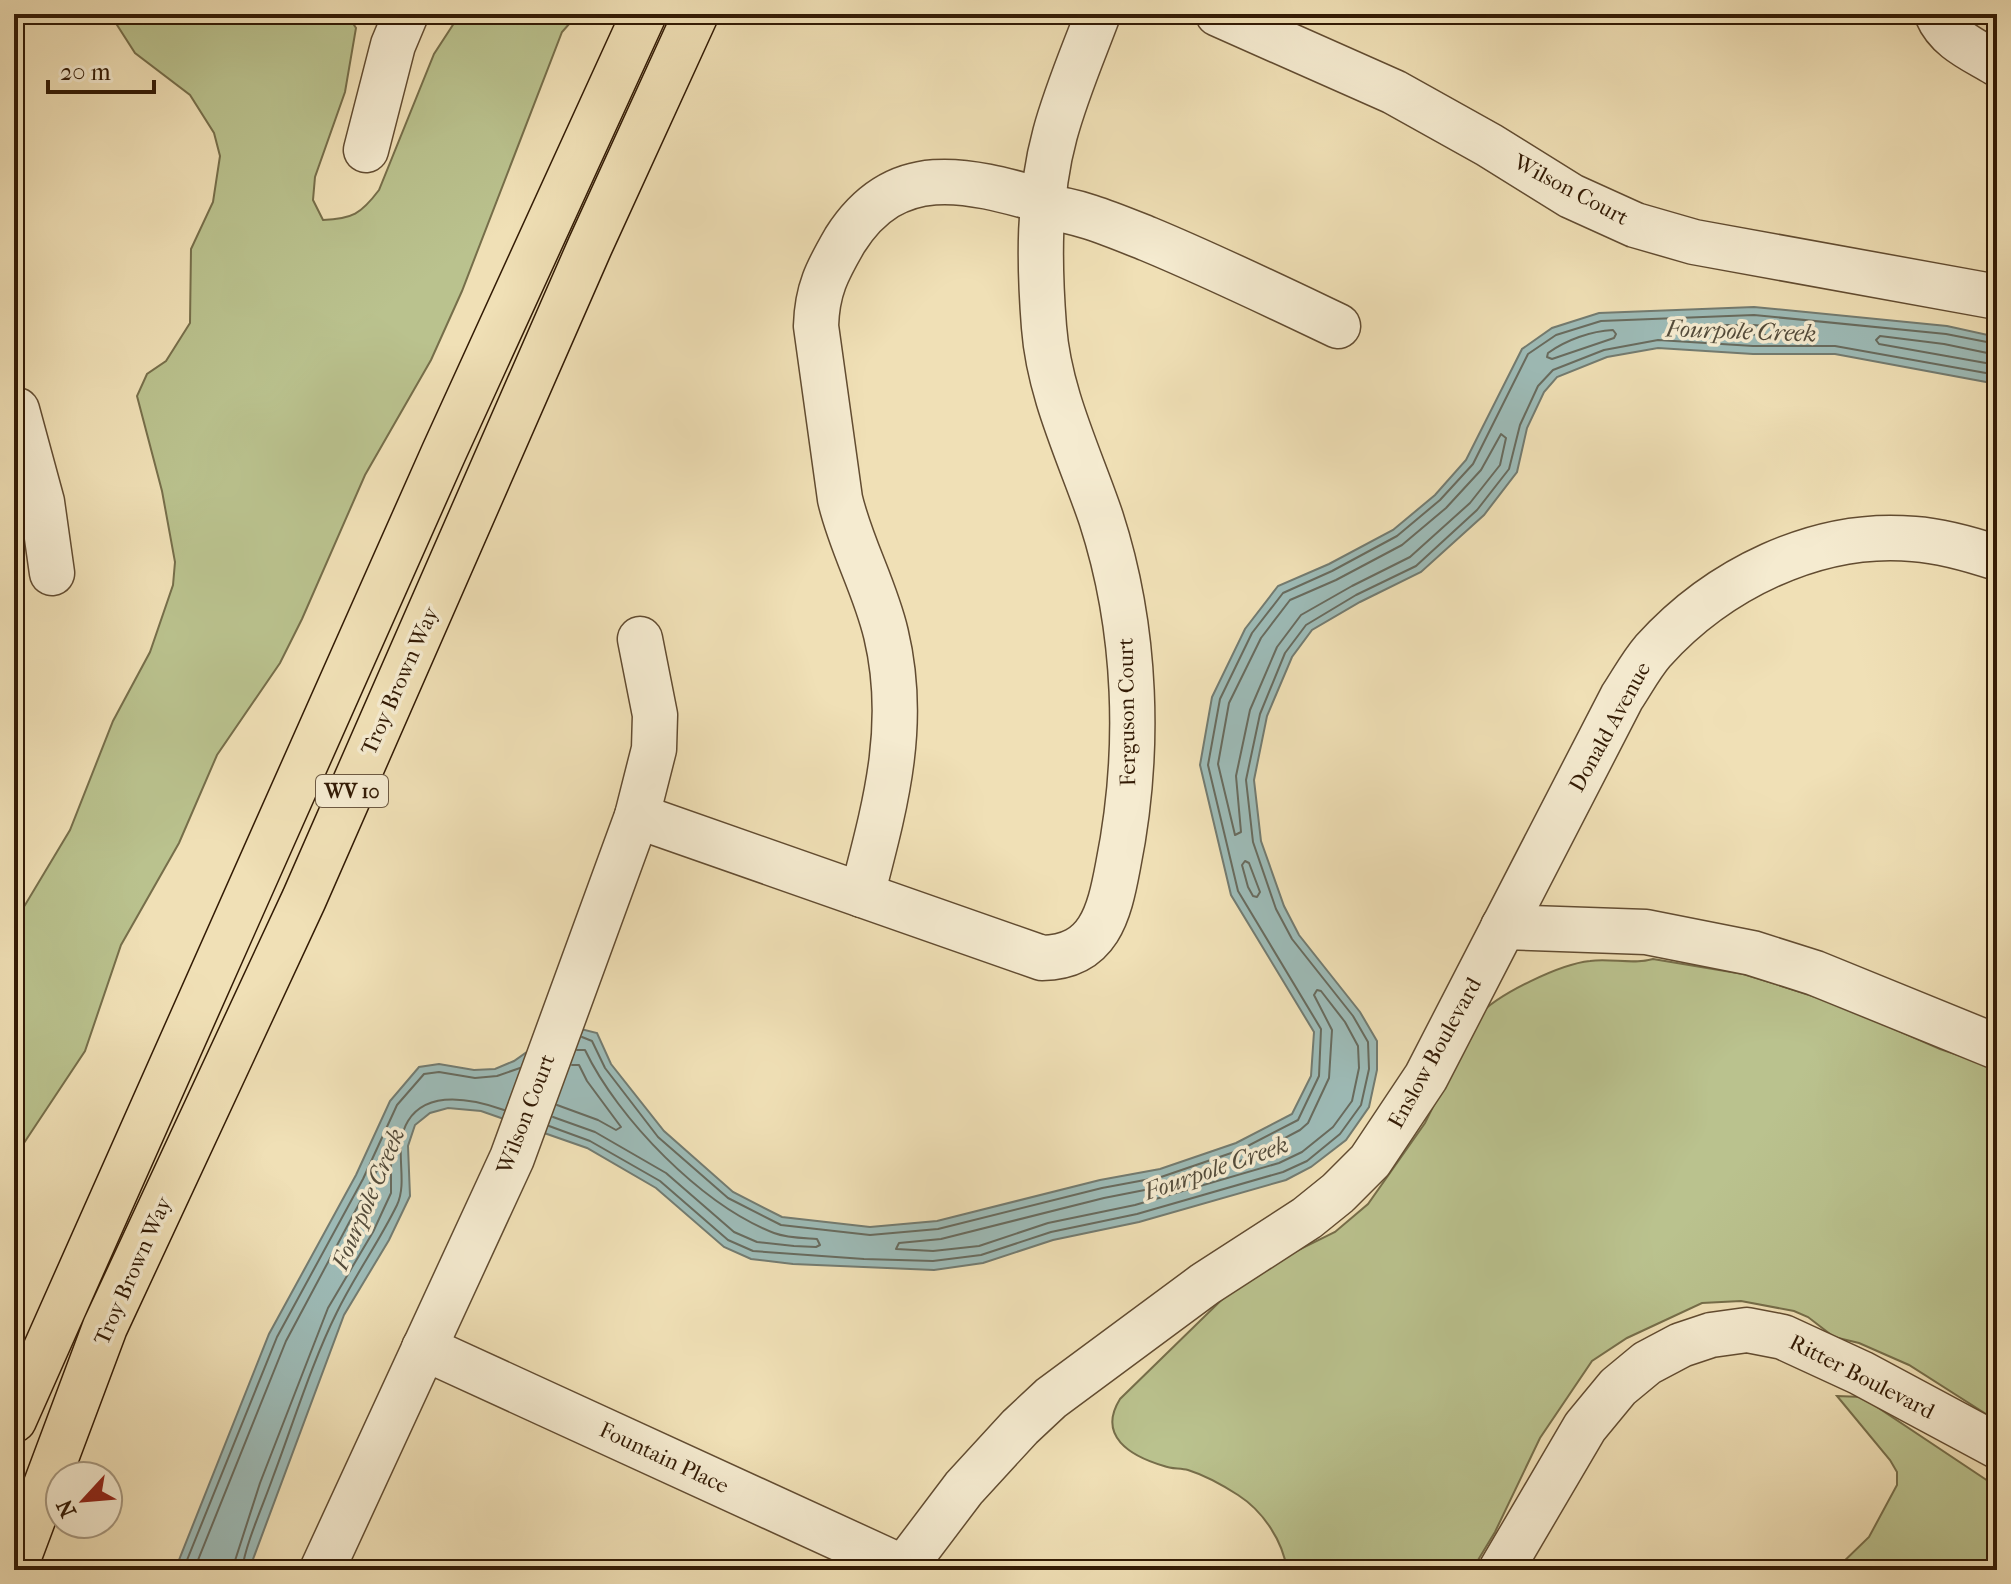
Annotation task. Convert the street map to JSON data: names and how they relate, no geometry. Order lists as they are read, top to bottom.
{
  "streets": {
    "main road": ["Troy Brown Way", "WV 10"],
    "street": [
      "Wilson Court",
      "Ferguson Court",
      "Donald Avenue",
      "Enslow Boulevard",
      "Ritter Boulevard",
      "Fountain Place"
    ]
  },
  "crossings": [
    ["Wilson Court", "Ferguson Court"],
    ["Wilson Court", "Fountain Place"],
    ["Donald Avenue", "Enslow Boulevard"],
    ["Enslow Boulevard", "Fountain Place"]
  ],
  "water": ["Fourpole Creek"],
  "scale_bar": "20 m",
  "north": "bottom left"
}
